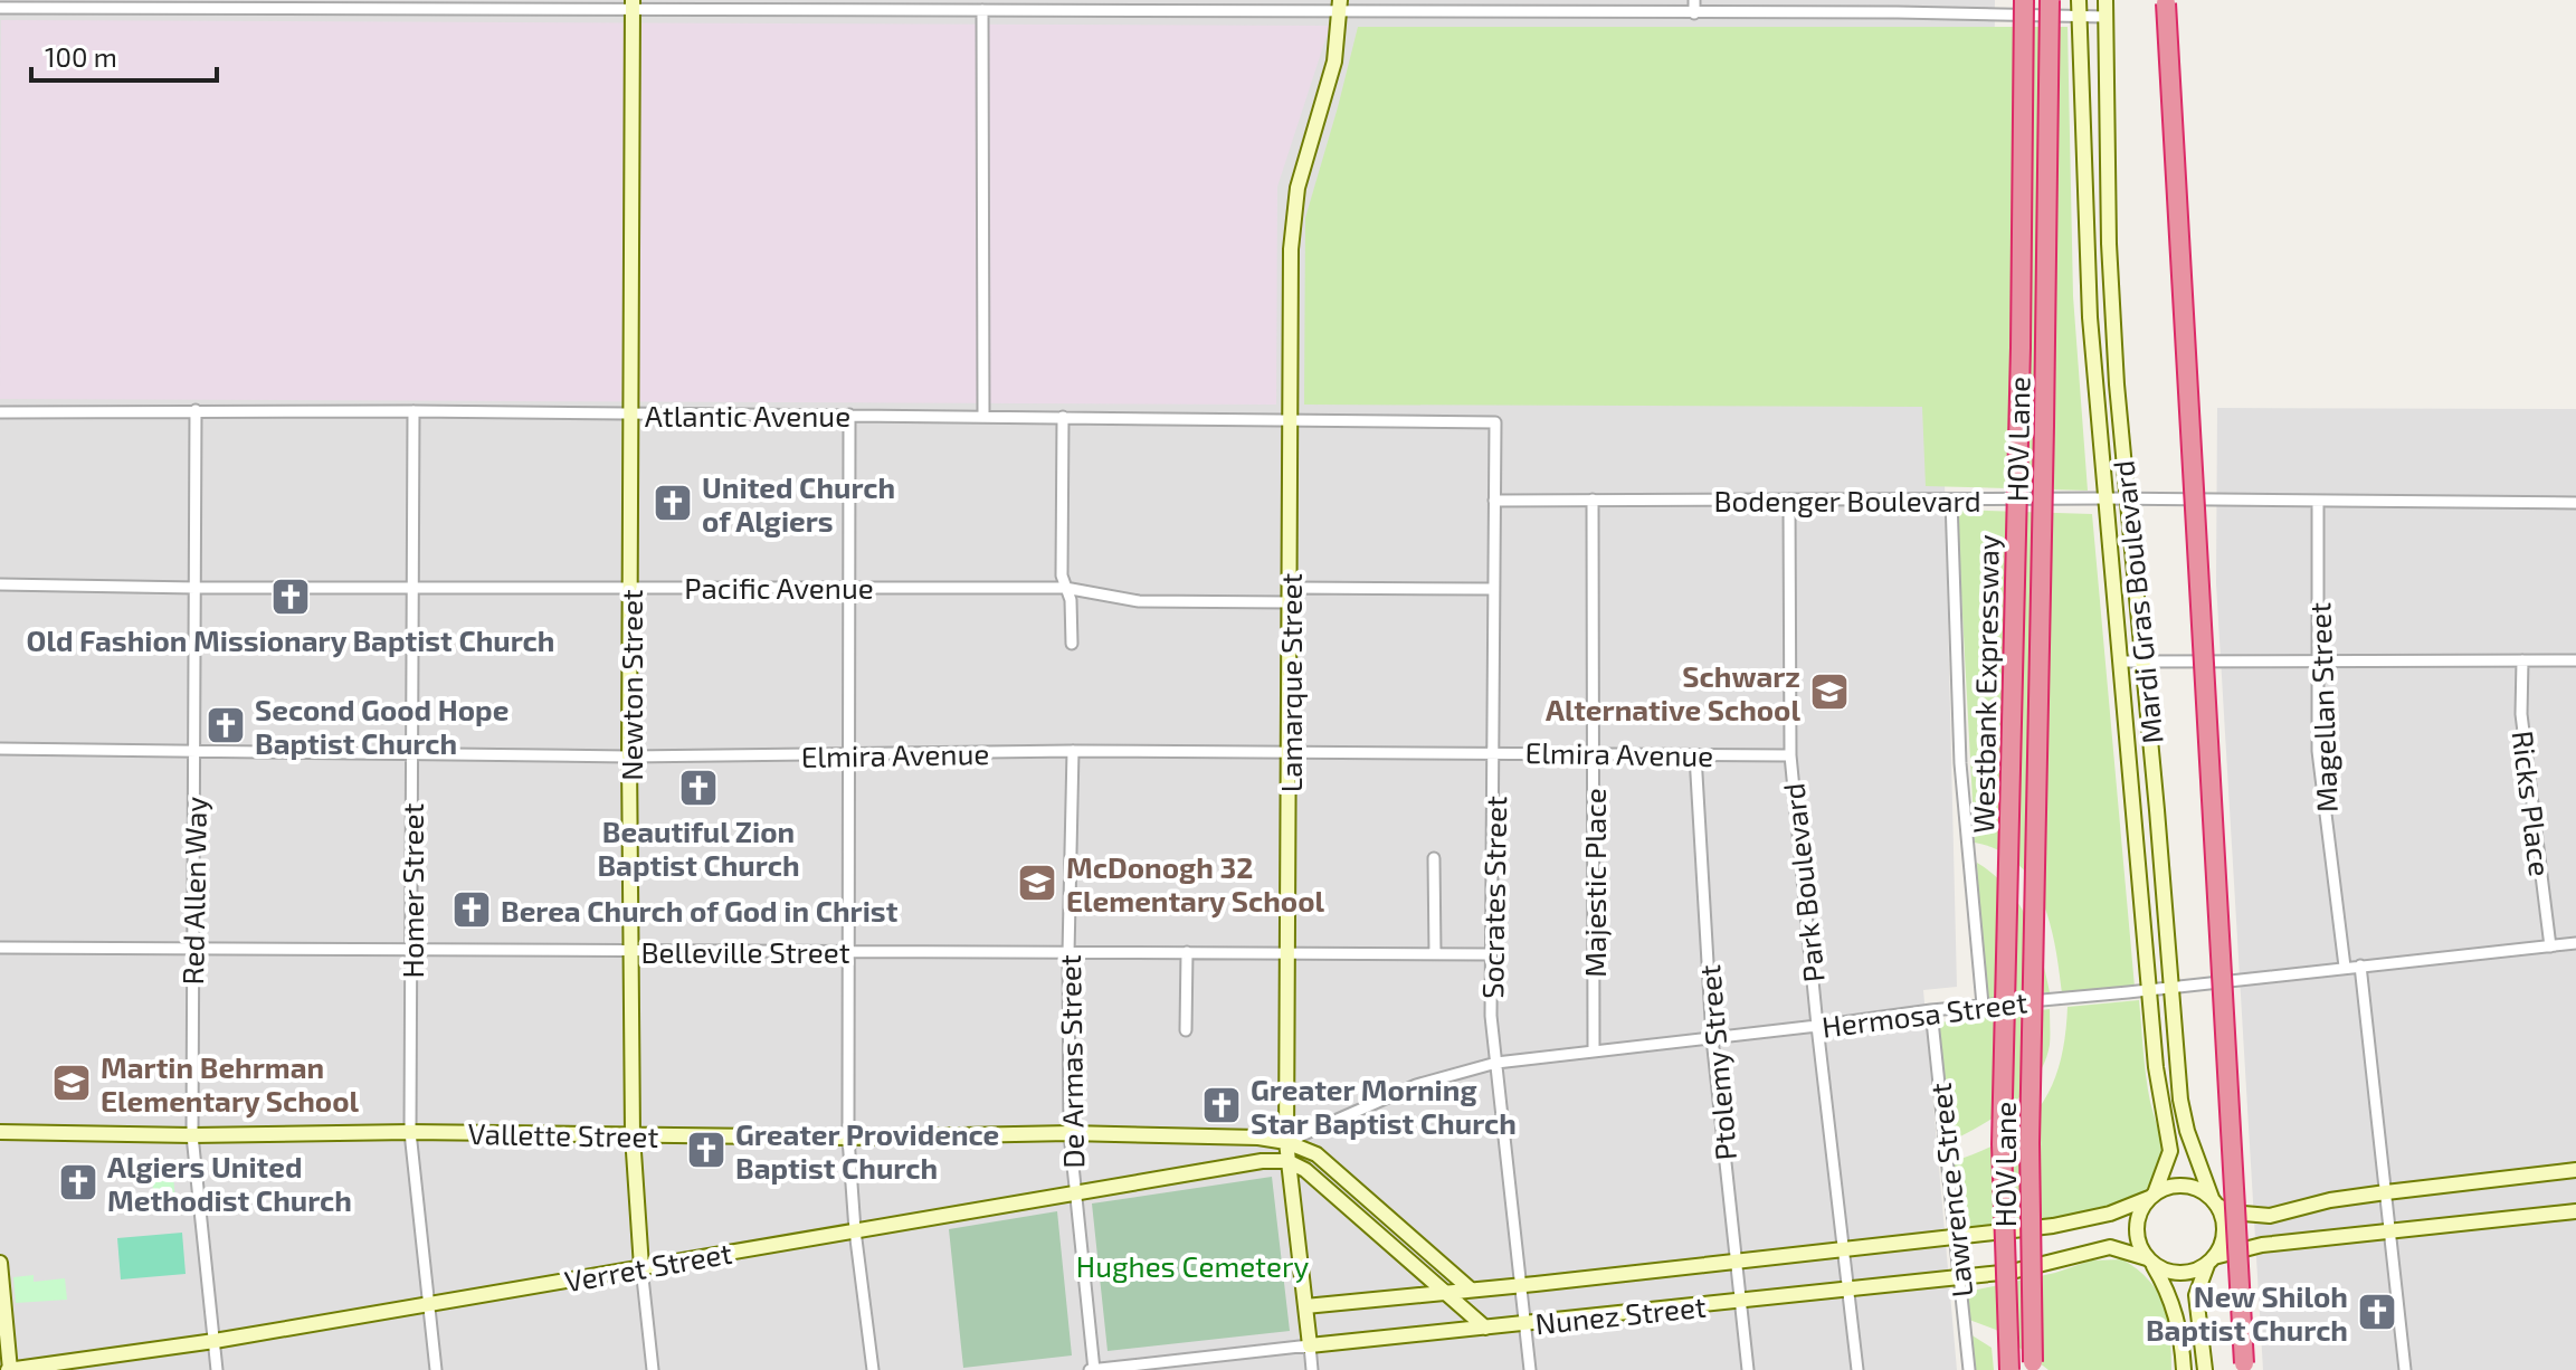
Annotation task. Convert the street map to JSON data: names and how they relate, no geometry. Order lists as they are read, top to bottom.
{
  "streets": {
    "highway": ["HOV Lane", "Westbank Expressway"],
    "street": [
      "Atlantic Avenue",
      "Bodenger Boulevard",
      "Pacific Avenue",
      "Mardi Gras Boulevard",
      "Lamarque Street",
      "Newton Street",
      "Magellan Street",
      "Elmira Avenue",
      "Ricks Place",
      "Majestic Place",
      "Park Boulevard",
      "Red Allen Way",
      "Homer Street",
      "Socrates Street",
      "Belleville Street",
      "Hermosa Street",
      "De Armas Street",
      "Ptolemy Street",
      "Vallette Street",
      "Lawrence Street",
      "Verret Street",
      "Nunez Street"
    ]
  },
  "crossings": [
    ["Atlantic Avenue", "Lamarque Street"],
    ["Atlantic Avenue", "Newton Street"],
    ["Atlantic Avenue", "Red Allen Way"],
    ["Atlantic Avenue", "Homer Street"],
    ["Atlantic Avenue", "Socrates Street"],
    ["Bodenger Boulevard", "Mardi Gras Boulevard"],
    ["Bodenger Boulevard", "Magellan Street"],
    ["Bodenger Boulevard", "Majestic Place"],
    ["Bodenger Boulevard", "Park Boulevard"],
    ["Bodenger Boulevard", "Socrates Street"],
    ["Pacific Avenue", "Lamarque Street"],
    ["Pacific Avenue", "Newton Street"],
    ["Pacific Avenue", "Red Allen Way"],
    ["Pacific Avenue", "Homer Street"],
    ["Pacific Avenue", "Socrates Street"],
    ["Mardi Gras Boulevard", "Hermosa Street"],
    ["Mardi Gras Boulevard", "Nunez Street"],
    ["Lamarque Street", "Elmira Avenue"],
    ["Lamarque Street", "Belleville Street"],
    ["Lamarque Street", "Hermosa Street"],
    ["Lamarque Street", "Vallette Street"],
    ["Lamarque Street", "Verret Street"],
    ["Lamarque Street", "Nunez Street"],
    ["Newton Street", "Elmira Avenue"],
    ["Newton Street", "Belleville Street"],
    ["Newton Street", "Vallette Street"],
    ["Newton Street", "Verret Street"],
    ["Magellan Street", "Hermosa Street"],
    ["Elmira Avenue", "Majestic Place"],
    ["Elmira Avenue", "Park Boulevard"],
    ["Elmira Avenue", "Red Allen Way"],
    ["Elmira Avenue", "Homer Street"],
    ["Elmira Avenue", "Socrates Street"],
    ["Elmira Avenue", "De Armas Street"],
    ["Elmira Avenue", "Ptolemy Street"],
    ["Ricks Place", "Hermosa Street"],
    ["Majestic Place", "Hermosa Street"],
    ["Park Boulevard", "Hermosa Street"],
    ["Park Boulevard", "Nunez Street"],
    ["Red Allen Way", "Belleville Street"],
    ["Red Allen Way", "Vallette Street"],
    ["Red Allen Way", "Verret Street"],
    ["Homer Street", "Belleville Street"],
    ["Homer Street", "Vallette Street"],
    ["Homer Street", "Verret Street"],
    ["Socrates Street", "Belleville Street"],
    ["Socrates Street", "Hermosa Street"],
    ["Socrates Street", "Nunez Street"],
    ["Belleville Street", "De Armas Street"],
    ["Hermosa Street", "Ptolemy Street"],
    ["Hermosa Street", "Vallette Street"],
    ["Hermosa Street", "Lawrence Street"],
    ["De Armas Street", "Vallette Street"],
    ["De Armas Street", "Verret Street"],
    ["De Armas Street", "Nunez Street"],
    ["Ptolemy Street", "Nunez Street"],
    ["Lawrence Street", "Nunez Street"]
  ],
  "parks": ["Hughes Cemetery"],
  "places": {
    "church": [
      "United Church of Algiers",
      "Old Fashion Missionary Baptist Church",
      "Second Good Hope Baptist Church",
      "Beautiful Zion Baptist Church",
      "Berea Church of God in Christ",
      "Greater Morning Star Baptist Church",
      "Greater Providence Baptist Church",
      "Algiers United Methodist Church",
      "New Shiloh Baptist Church"
    ],
    "school or university": ["Schwarz Alternative School", "McDonogh 32 Elementary School", "Martin Behrman Elementary School"]
  },
  "scale_bar": "100 m"
}
